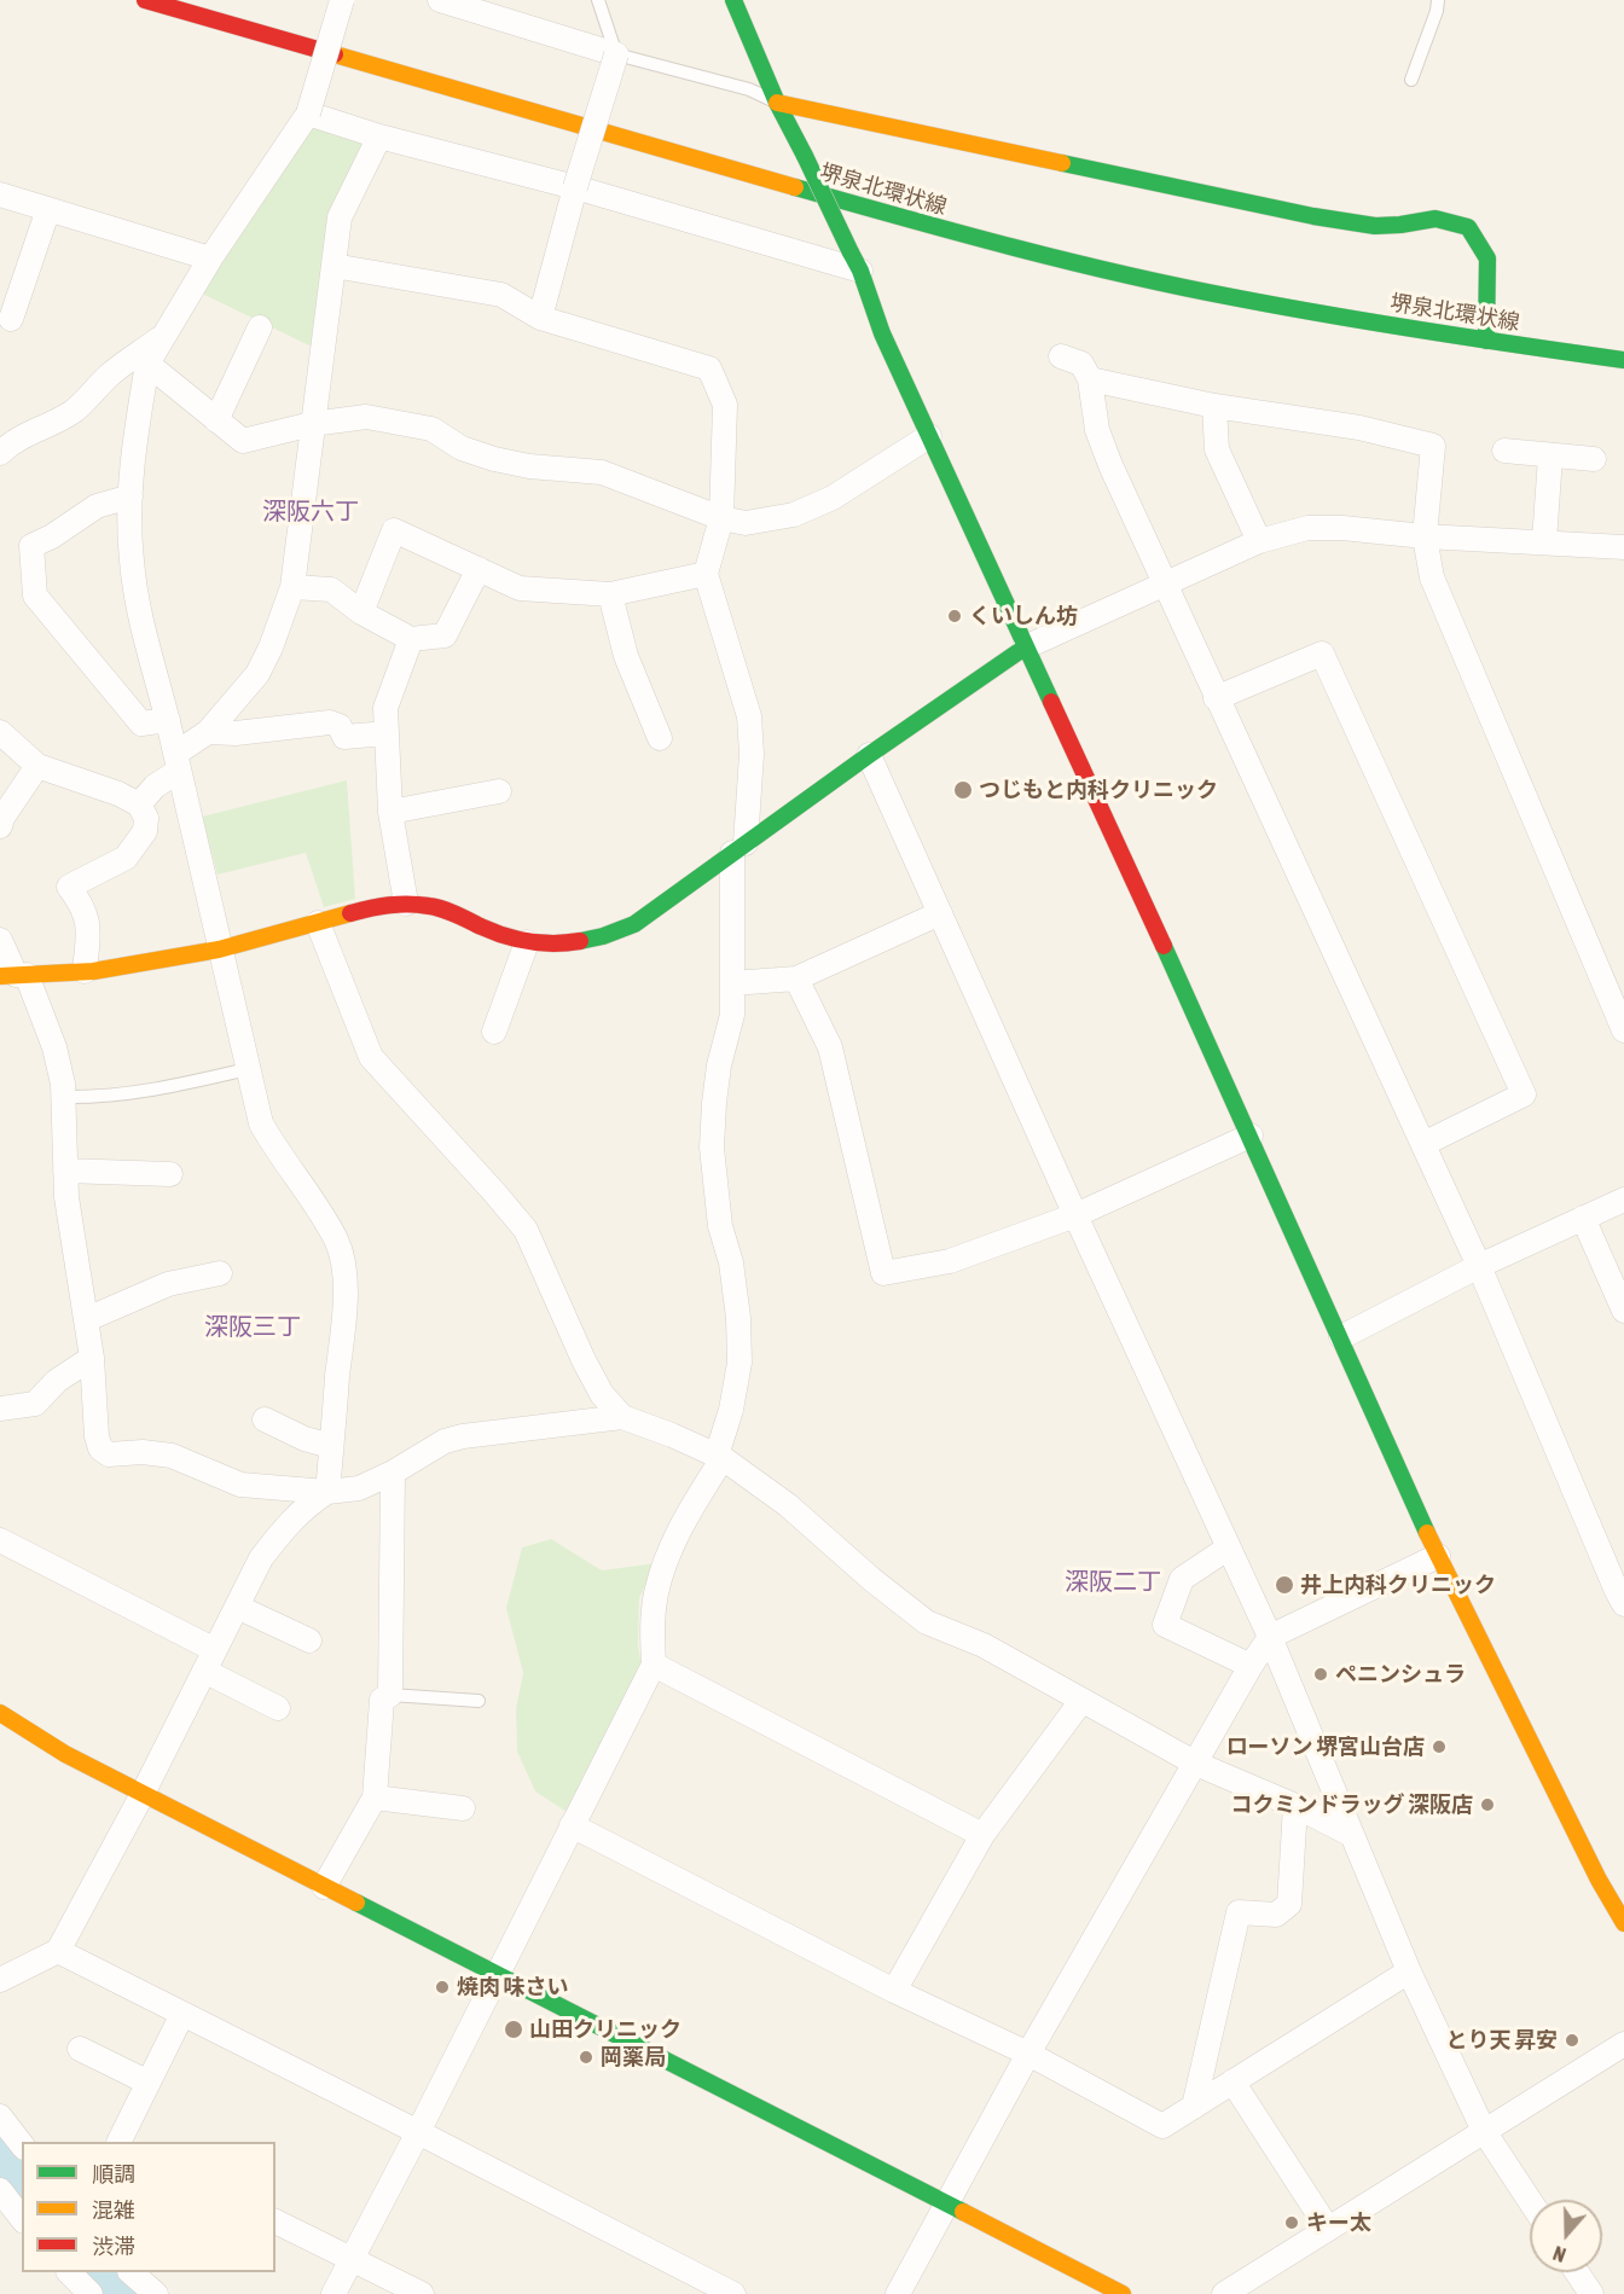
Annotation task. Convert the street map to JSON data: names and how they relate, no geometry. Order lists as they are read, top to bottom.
{
  "streets": {
    "street": ["堺泉北環状線"]
  },
  "districts": ["深阪六丁", "深阪三丁", "深阪二丁"],
  "places": [
    "くいしん坊",
    "つじもと内科クリニック",
    "井上内科クリニック",
    "ペニンシュラ",
    "ローソン 堺宮山台店",
    "コクミンドラッグ 深阪店",
    "焼肉 味さい",
    "山田クリニック",
    "とり天 昇安",
    "岡薬局",
    "キー太"
  ],
  "legend": ["順調", "混雑", "渋滞"],
  "north": "bottom"
}
